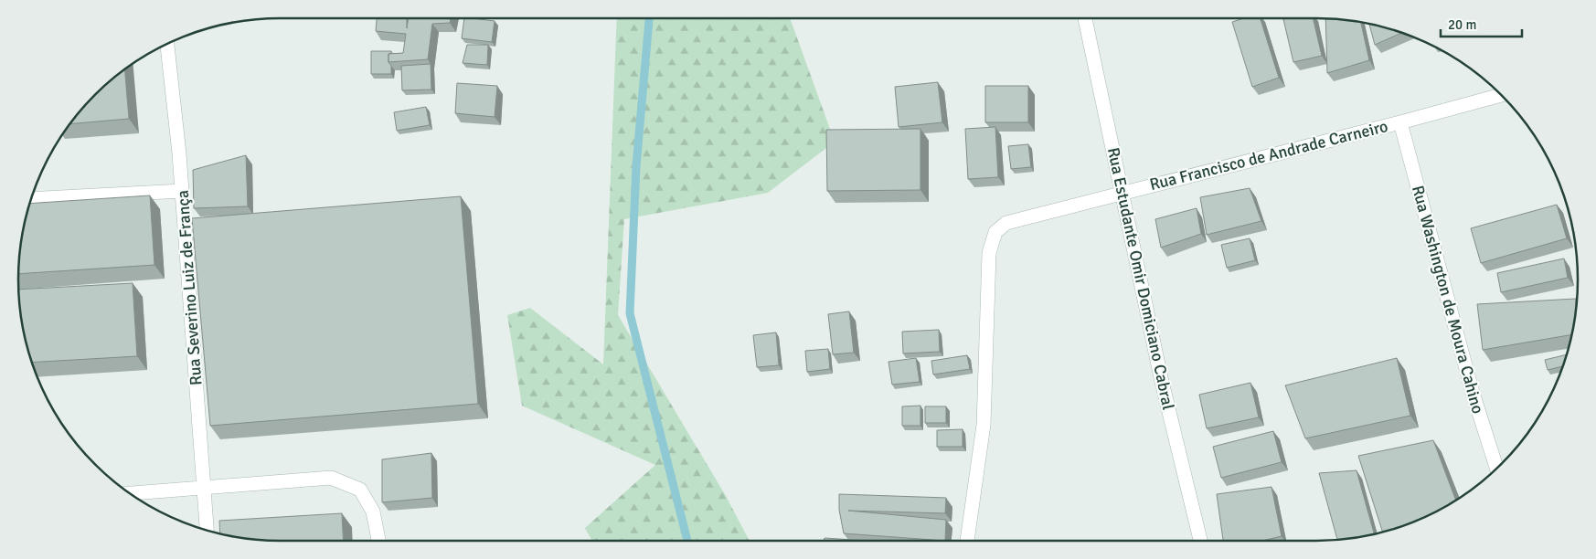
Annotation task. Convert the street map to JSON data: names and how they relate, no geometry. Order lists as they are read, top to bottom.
{
  "streets": {
    "street": [
      "Rua Francisco de Andrade Carneiro",
      "Rua Estudante Omir Domiciano Cabral",
      "Rua Severino Luiz de França",
      "Rua Washington de Moura Cahino"
    ]
  },
  "crossings": [
    ["Rua Francisco de Andrade Carneiro", "Rua Estudante Omir Domiciano Cabral"],
    ["Rua Francisco de Andrade Carneiro", "Rua Washington de Moura Cahino"]
  ],
  "scale_bar": "20 m"
}
